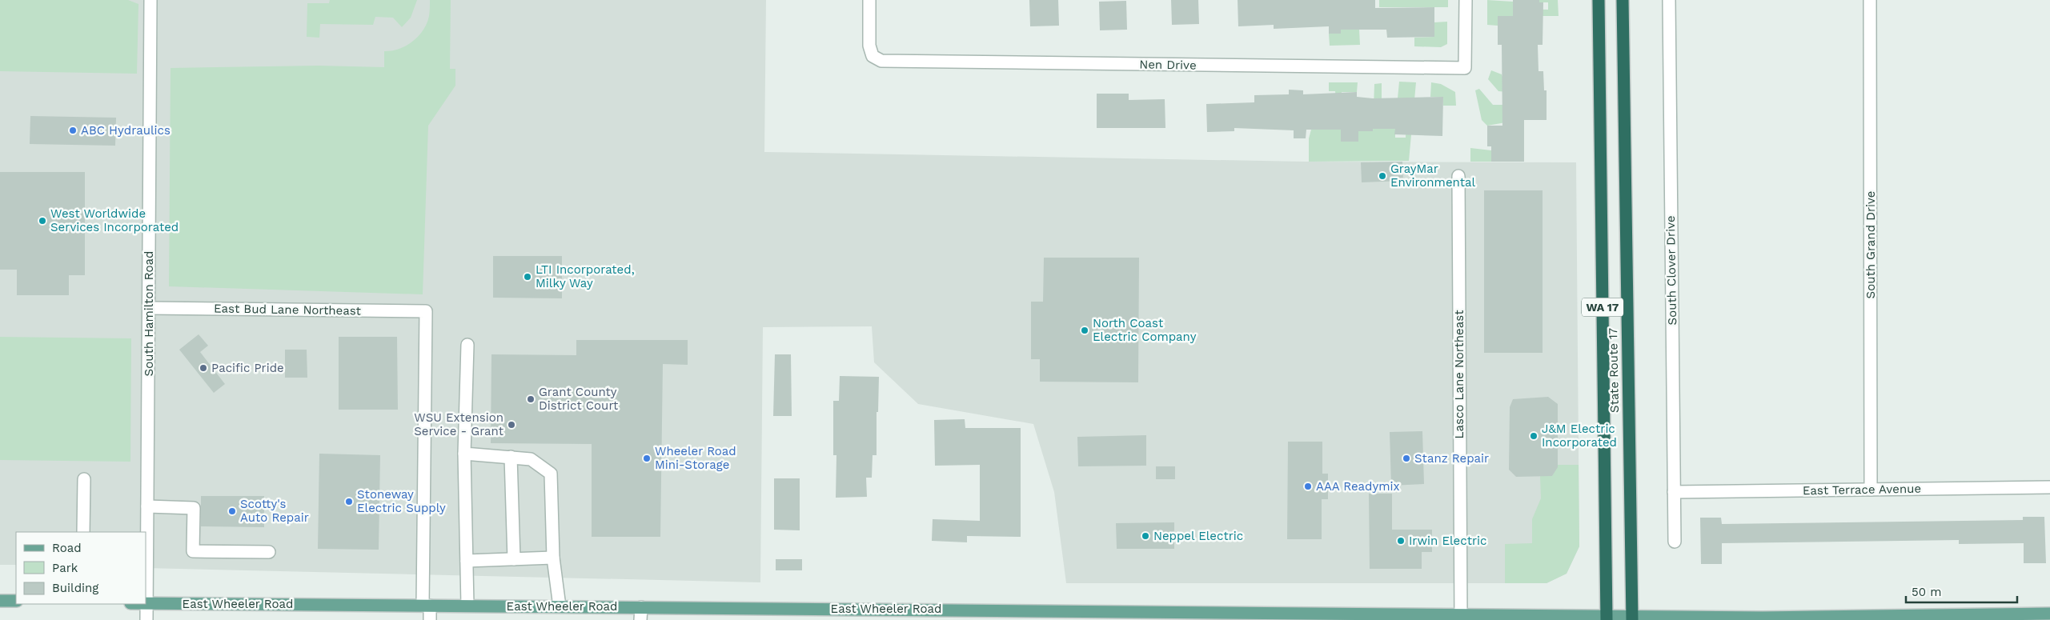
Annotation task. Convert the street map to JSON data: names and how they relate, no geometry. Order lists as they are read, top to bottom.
{
  "streets": {
    "highway": ["WA 17", "State Route 17"],
    "main road": ["East Wheeler Road"],
    "street": [
      "Nen Drive",
      "South Grand Drive",
      "South Clover Drive",
      "East Bud Lane Northeast",
      "South Hamilton Road",
      "Lasco Lane Northeast",
      "East Terrace Avenue"
    ]
  },
  "crossings": [
    ["South Grand Drive", "East Terrace Avenue"],
    ["South Clover Drive", "East Terrace Avenue"],
    ["East Bud Lane Northeast", "South Hamilton Road"],
    ["East Bud Lane Northeast", "East Wheeler Road"],
    ["South Hamilton Road", "East Wheeler Road"],
    ["State Route 17", "East Wheeler Road"],
    ["Lasco Lane Northeast", "East Wheeler Road"]
  ],
  "places": [
    "ABC Hydraulics",
    "GrayMar Environmental",
    "West Worldwide Services Incorporated",
    "LTI Incorporated, Milky Way",
    "North Coast Electric Company",
    "Pacific Pride",
    "Grant County District Court",
    "WSU Extension Service - Grant",
    "J&M Electric Incorporated",
    "Wheeler Road Mini-Storage",
    "Stanz Repair",
    "AAA Readymix",
    "Stoneway Electric Supply",
    "Scotty's Auto Repair",
    "Neppel Electric",
    "Irwin Electric"
  ],
  "legend": ["Road", "Park", "Building"],
  "scale_bar": "50 m"
}
